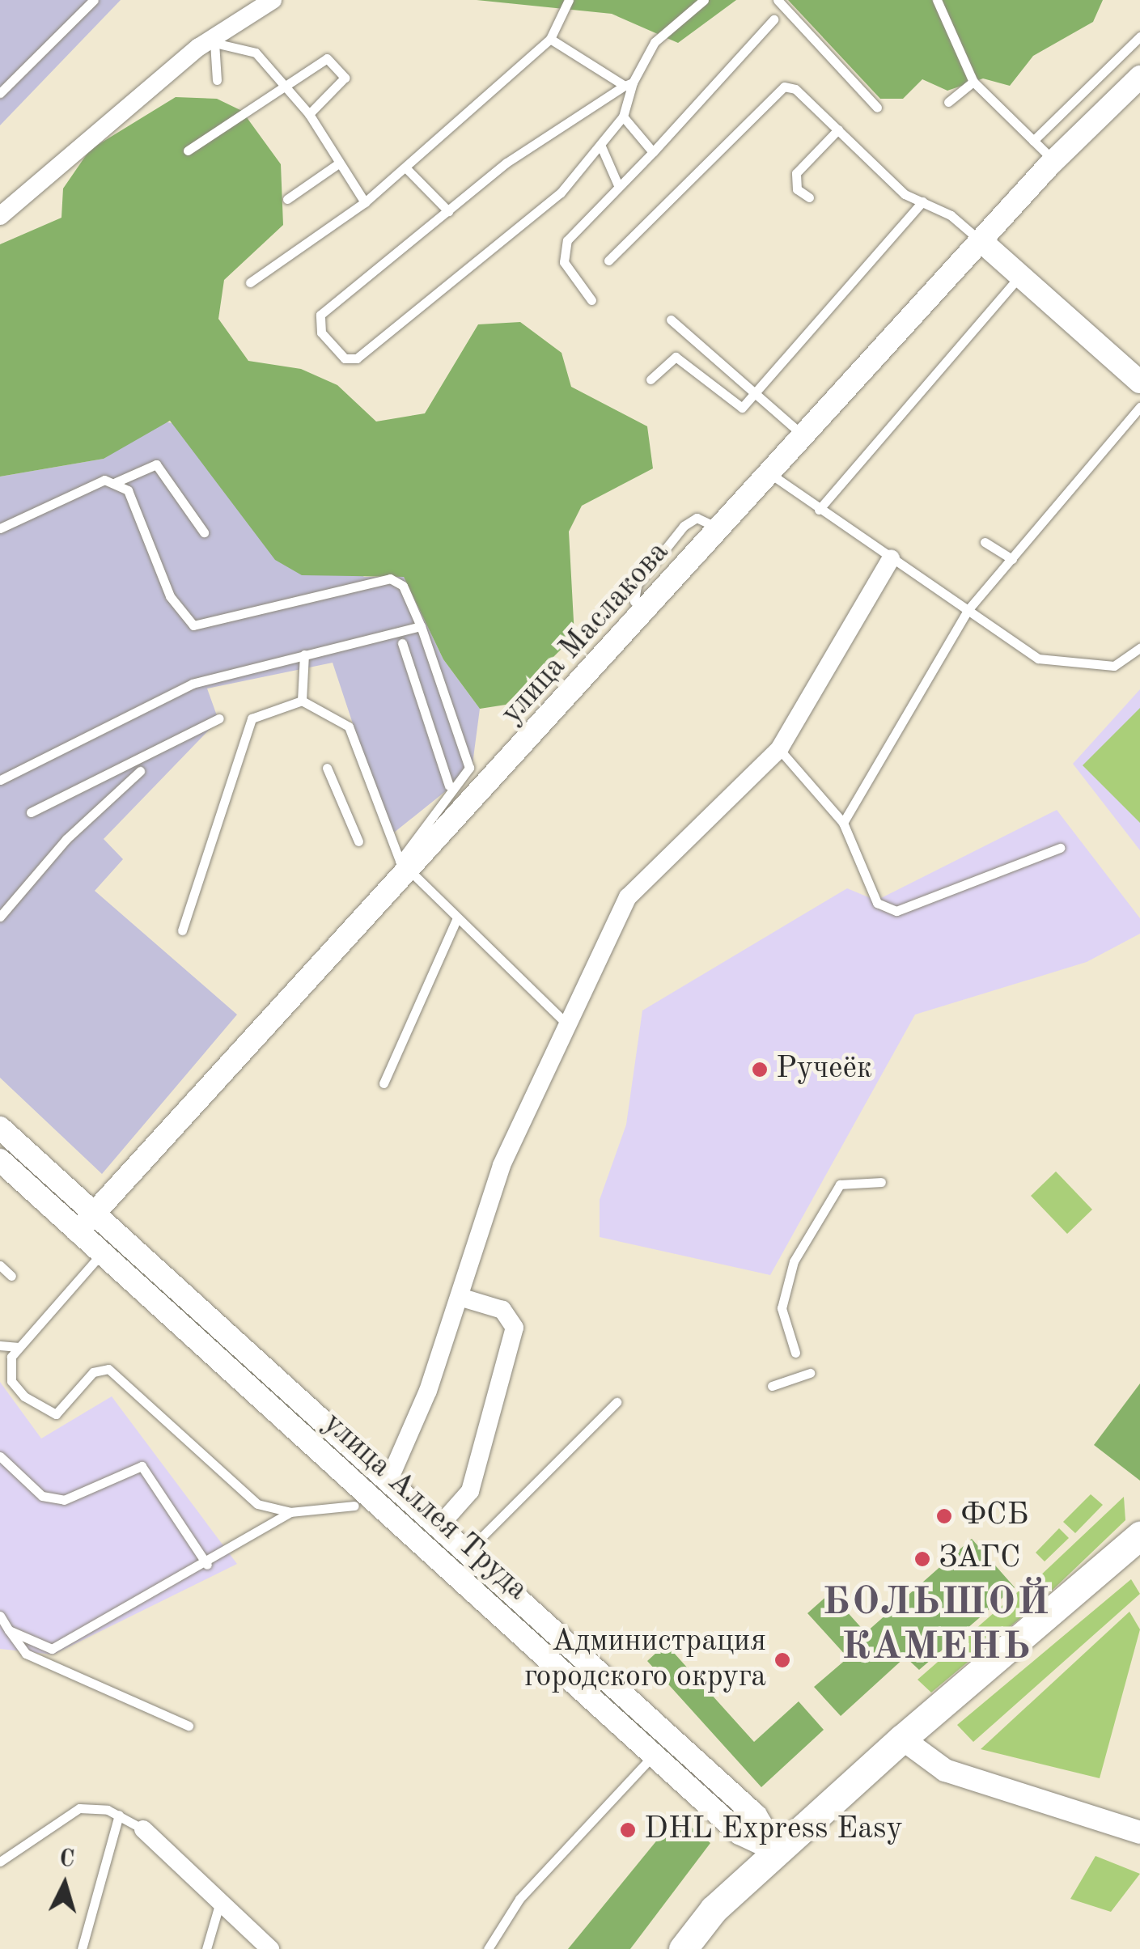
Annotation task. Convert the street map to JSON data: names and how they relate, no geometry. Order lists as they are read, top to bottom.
{
  "streets": {
    "street": ["улица Маслакова", "улица Аллея Труда"]
  },
  "crossings": [
    ["улица Маслакова", "улица Аллея Труда"]
  ],
  "districts": ["БОЛЬШОЙ КАМЕНЬ"],
  "places": [
    "Ручеёк",
    "ФСБ",
    "ЗАГС",
    "Администрация городского округа",
    "DHL Express Easy"
  ],
  "north": "top"
}
